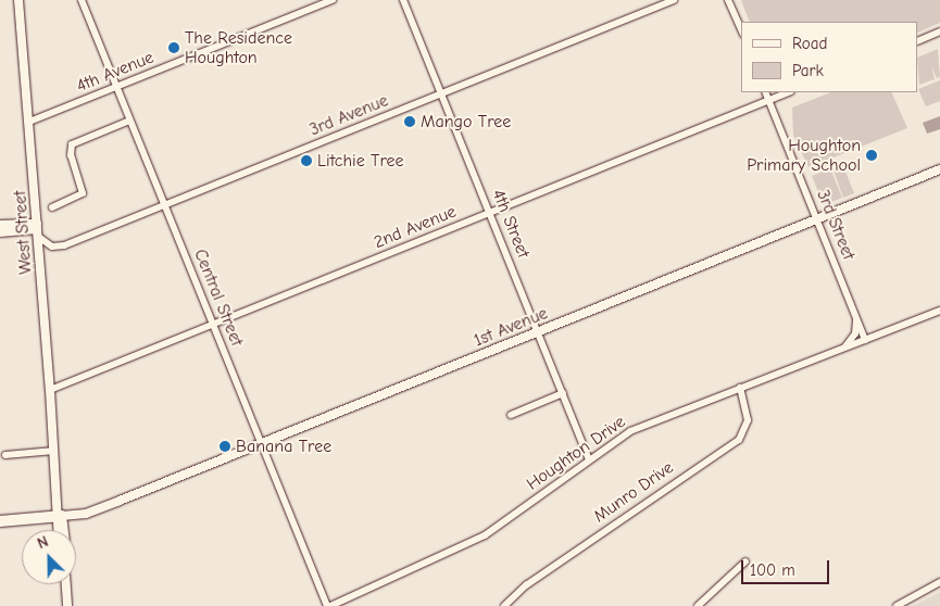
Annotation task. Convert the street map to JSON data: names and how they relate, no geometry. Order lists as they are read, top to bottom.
{
  "streets": {
    "main road": ["West Street", "1st Avenue"],
    "street": [
      "4th Avenue",
      "3rd Avenue",
      "4th Street",
      "3rd Street",
      "2nd Avenue",
      "Central Street",
      "Houghton Drive",
      "Munro Drive"
    ]
  },
  "crossings": [
    ["4th Avenue", "West Street"],
    ["4th Avenue", "Central Street"],
    ["3rd Avenue", "4th Street"],
    ["3rd Avenue", "West Street"],
    ["3rd Avenue", "Central Street"],
    ["4th Street", "2nd Avenue"],
    ["4th Street", "1st Avenue"],
    ["4th Street", "Houghton Drive"],
    ["3rd Street", "2nd Avenue"],
    ["3rd Street", "1st Avenue"],
    ["3rd Street", "Houghton Drive"],
    ["2nd Avenue", "West Street"],
    ["2nd Avenue", "Central Street"],
    ["West Street", "1st Avenue"],
    ["Central Street", "1st Avenue"],
    ["Central Street", "Houghton Drive"],
    ["Houghton Drive", "Munro Drive"]
  ],
  "places": [
    "The Residence Houghton",
    "Mango Tree",
    "Houghton Primary School",
    "Litchie Tree",
    "Banana Tree"
  ],
  "legend": ["Road", "Park"],
  "scale_bar": "100 m",
  "north": "top left"
}
